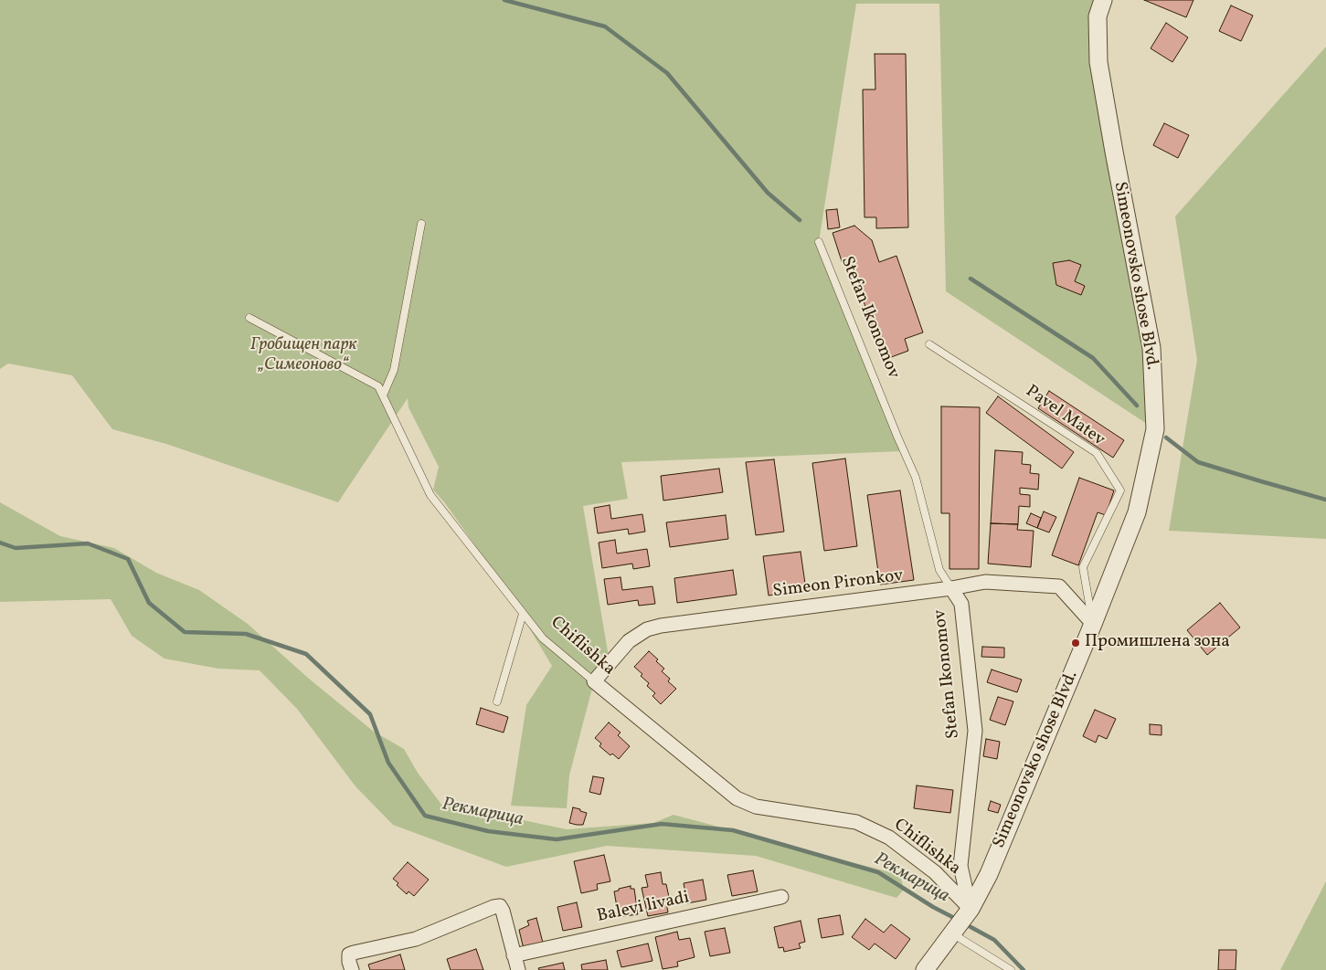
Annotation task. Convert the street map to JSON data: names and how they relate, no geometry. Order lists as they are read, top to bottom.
{
  "streets": {
    "street": [
      "Simeonovsko shose Blvd.",
      "Stefan Ikonomov",
      "Simeon Pironkov",
      "Chiflishka",
      "Balevi livadi"
    ],
    "lane": ["Pavel Matev"]
  },
  "crossings": [
    ["Simeonovsko shose Blvd.", "Stefan Ikonomov"],
    ["Simeonovsko shose Blvd.", "Pavel Matev"],
    ["Simeonovsko shose Blvd.", "Simeon Pironkov"],
    ["Simeonovsko shose Blvd.", "Chiflishka"],
    ["Stefan Ikonomov", "Simeon Pironkov"],
    ["Stefan Ikonomov", "Chiflishka"],
    ["Pavel Matev", "Simeon Pironkov"],
    ["Simeon Pironkov", "Chiflishka"]
  ],
  "water": ["Рекмарица"],
  "parks": ["Гробищен парк „Симеоново“"],
  "places": ["Промишлена зона"]
}
